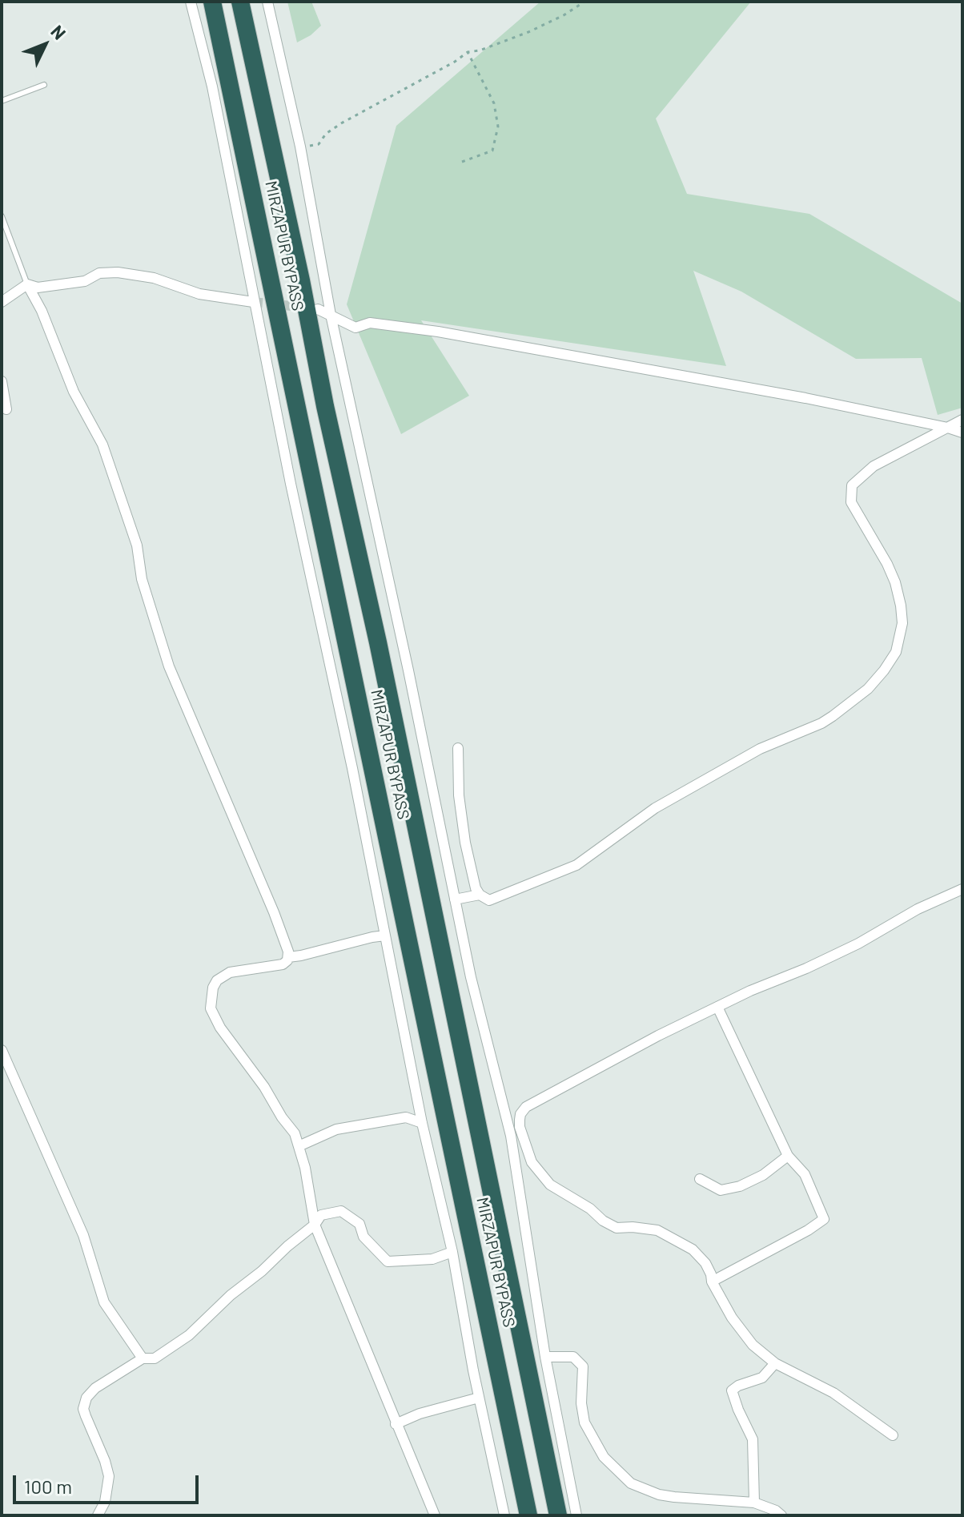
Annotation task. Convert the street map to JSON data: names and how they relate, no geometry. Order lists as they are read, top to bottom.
{
  "streets": {
    "highway": ["MIRZAPUR BYPASS"]
  },
  "scale_bar": "100 m",
  "north": "top right"
}
